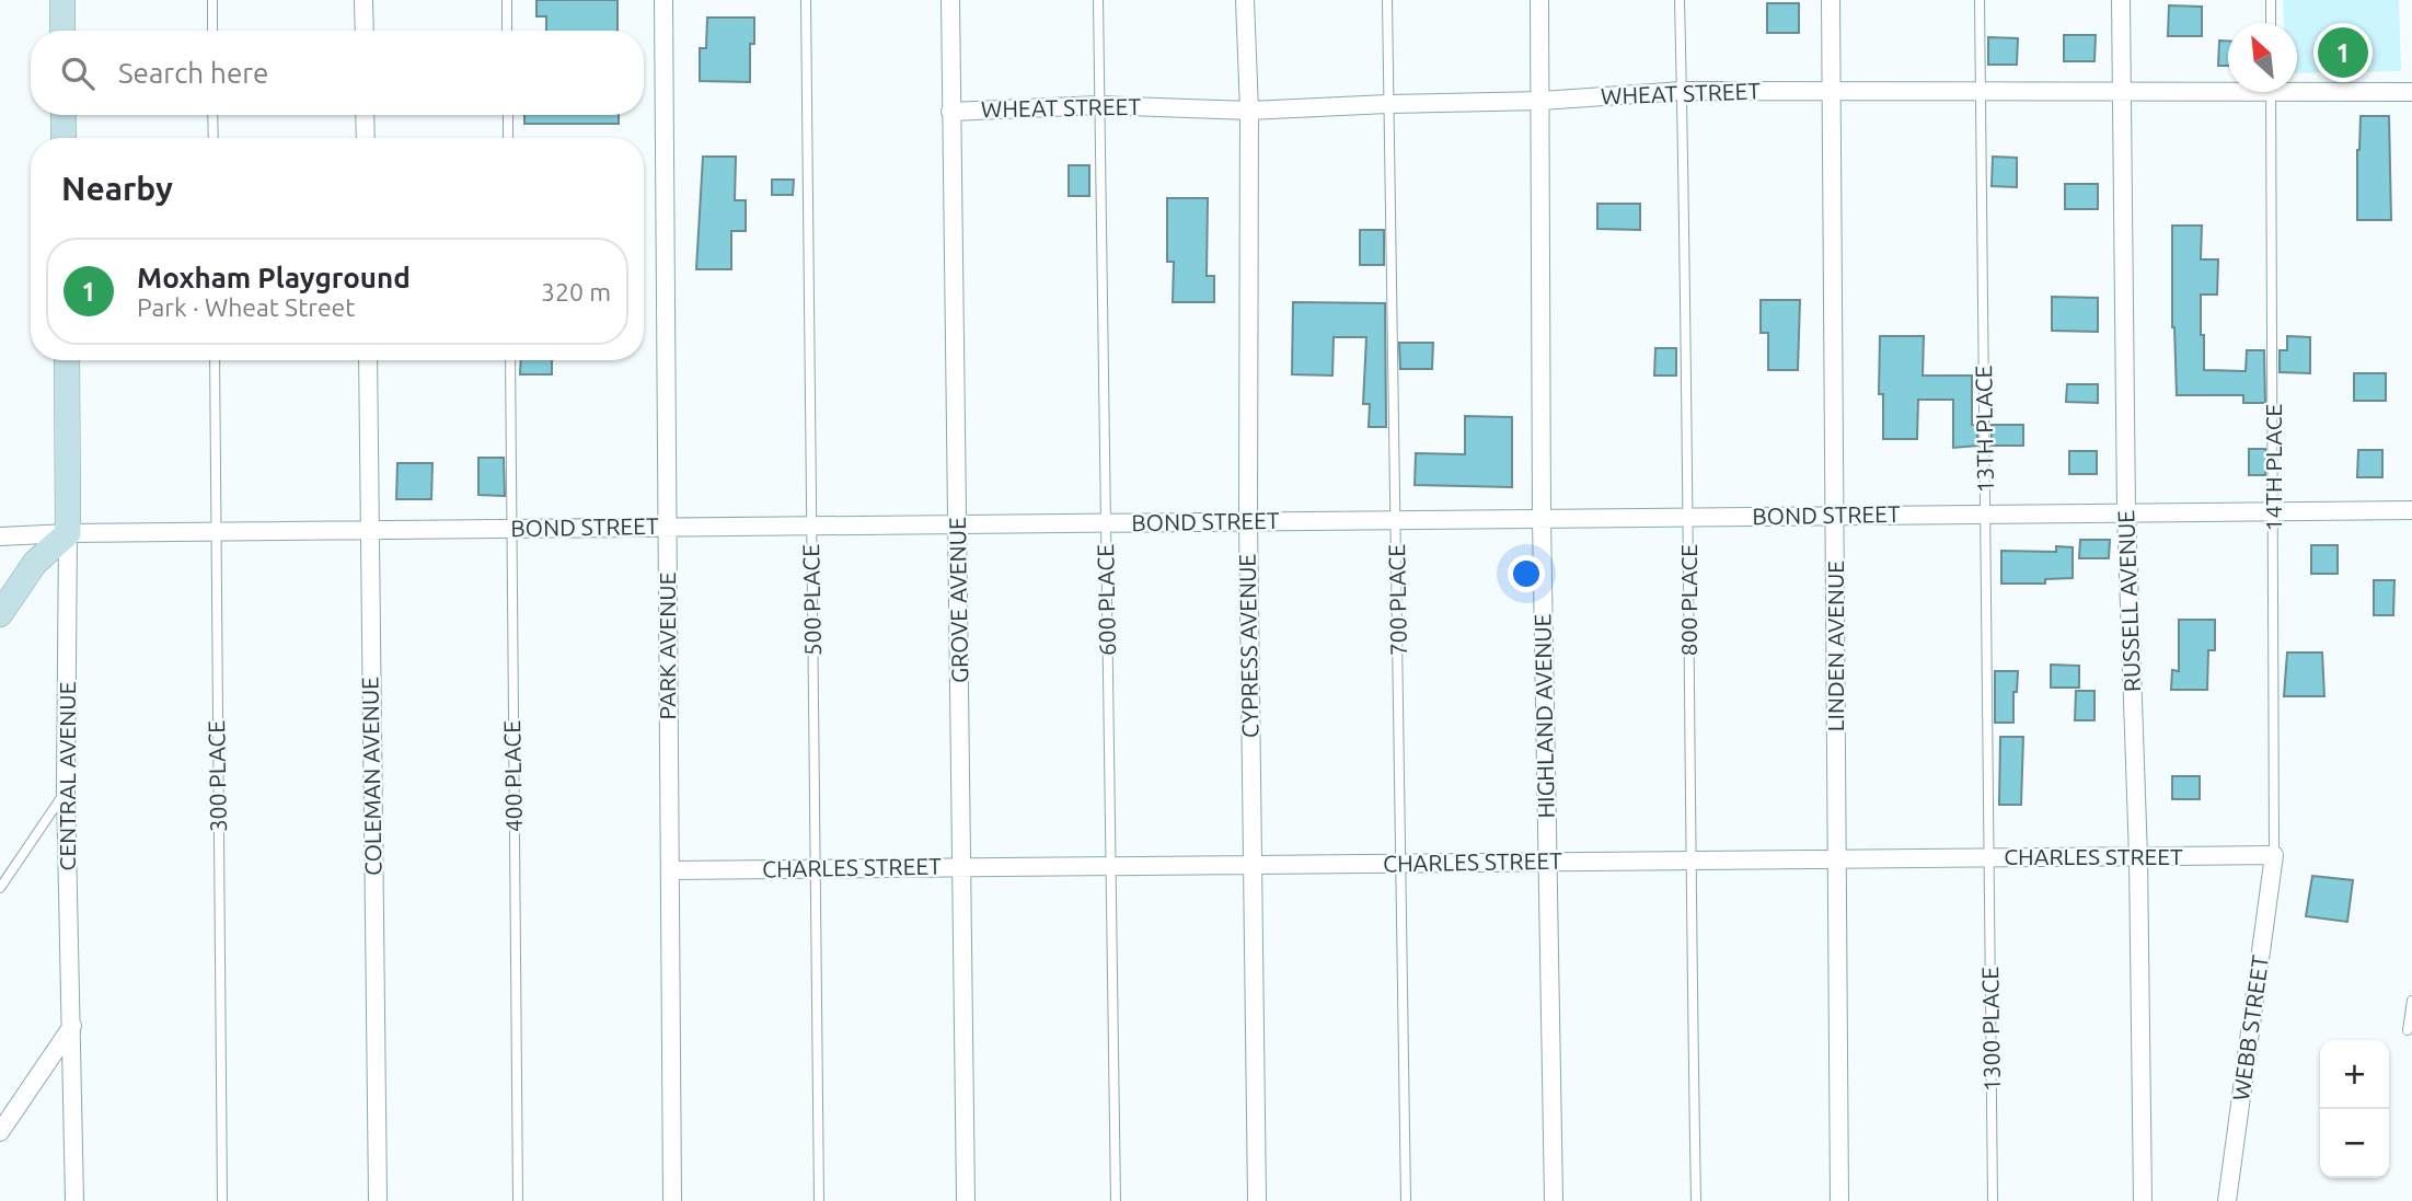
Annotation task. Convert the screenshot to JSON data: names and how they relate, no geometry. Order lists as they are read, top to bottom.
{
  "streets": {
    "main road": ["CENTRAL AVENUE"],
    "street": [
      "WHEAT STREET",
      "BOND STREET",
      "GROVE AVENUE",
      "RUSSELL AVENUE",
      "PARK AVENUE",
      "CYPRESS AVENUE",
      "LINDEN AVENUE",
      "HIGHLAND AVENUE",
      "COLEMAN AVENUE",
      "CHARLES STREET",
      "WEBB STREET"
    ],
    "lane": [
      "13TH PLACE",
      "14TH PLACE",
      "500 PLACE",
      "600 PLACE",
      "700 PLACE",
      "800 PLACE",
      "300 PLACE",
      "400 PLACE",
      "1300 PLACE"
    ]
  },
  "crossings": [
    ["WHEAT STREET", "13TH PLACE"],
    ["WHEAT STREET", "GROVE AVENUE"],
    ["WHEAT STREET", "600 PLACE"],
    ["WHEAT STREET", "700 PLACE"],
    ["WHEAT STREET", "800 PLACE"],
    ["WHEAT STREET", "RUSSELL AVENUE"],
    ["WHEAT STREET", "CYPRESS AVENUE"],
    ["WHEAT STREET", "LINDEN AVENUE"],
    ["WHEAT STREET", "HIGHLAND AVENUE"],
    ["13TH PLACE", "BOND STREET"],
    ["13TH PLACE", "CHARLES STREET"],
    ["13TH PLACE", "1300 PLACE"],
    ["14TH PLACE", "BOND STREET"],
    ["14TH PLACE", "CHARLES STREET"],
    ["14TH PLACE", "WEBB STREET"],
    ["BOND STREET", "500 PLACE"],
    ["BOND STREET", "GROVE AVENUE"],
    ["BOND STREET", "600 PLACE"],
    ["BOND STREET", "700 PLACE"],
    ["BOND STREET", "800 PLACE"],
    ["BOND STREET", "RUSSELL AVENUE"],
    ["BOND STREET", "PARK AVENUE"],
    ["BOND STREET", "CYPRESS AVENUE"],
    ["BOND STREET", "LINDEN AVENUE"],
    ["BOND STREET", "HIGHLAND AVENUE"],
    ["BOND STREET", "CENTRAL AVENUE"],
    ["BOND STREET", "300 PLACE"],
    ["BOND STREET", "COLEMAN AVENUE"],
    ["BOND STREET", "400 PLACE"],
    ["500 PLACE", "CHARLES STREET"],
    ["GROVE AVENUE", "CHARLES STREET"],
    ["600 PLACE", "CHARLES STREET"],
    ["700 PLACE", "CHARLES STREET"],
    ["800 PLACE", "CHARLES STREET"],
    ["RUSSELL AVENUE", "CHARLES STREET"],
    ["PARK AVENUE", "CHARLES STREET"],
    ["CYPRESS AVENUE", "CHARLES STREET"],
    ["LINDEN AVENUE", "CHARLES STREET"],
    ["HIGHLAND AVENUE", "CHARLES STREET"],
    ["CHARLES STREET", "WEBB STREET"],
    ["CHARLES STREET", "1300 PLACE"]
  ],
  "north": "top left",
  "page": {
    "pins": "1",
    "search": "Search here",
    "heading": "Nearby",
    "list": [
      {
        "mark": "1",
        "name": "Moxham Playground",
        "note": "Park · Wheat Street",
        "value": "320 m"
      }
    ],
    "map_buttons": ["+", "−"]
  }
}
